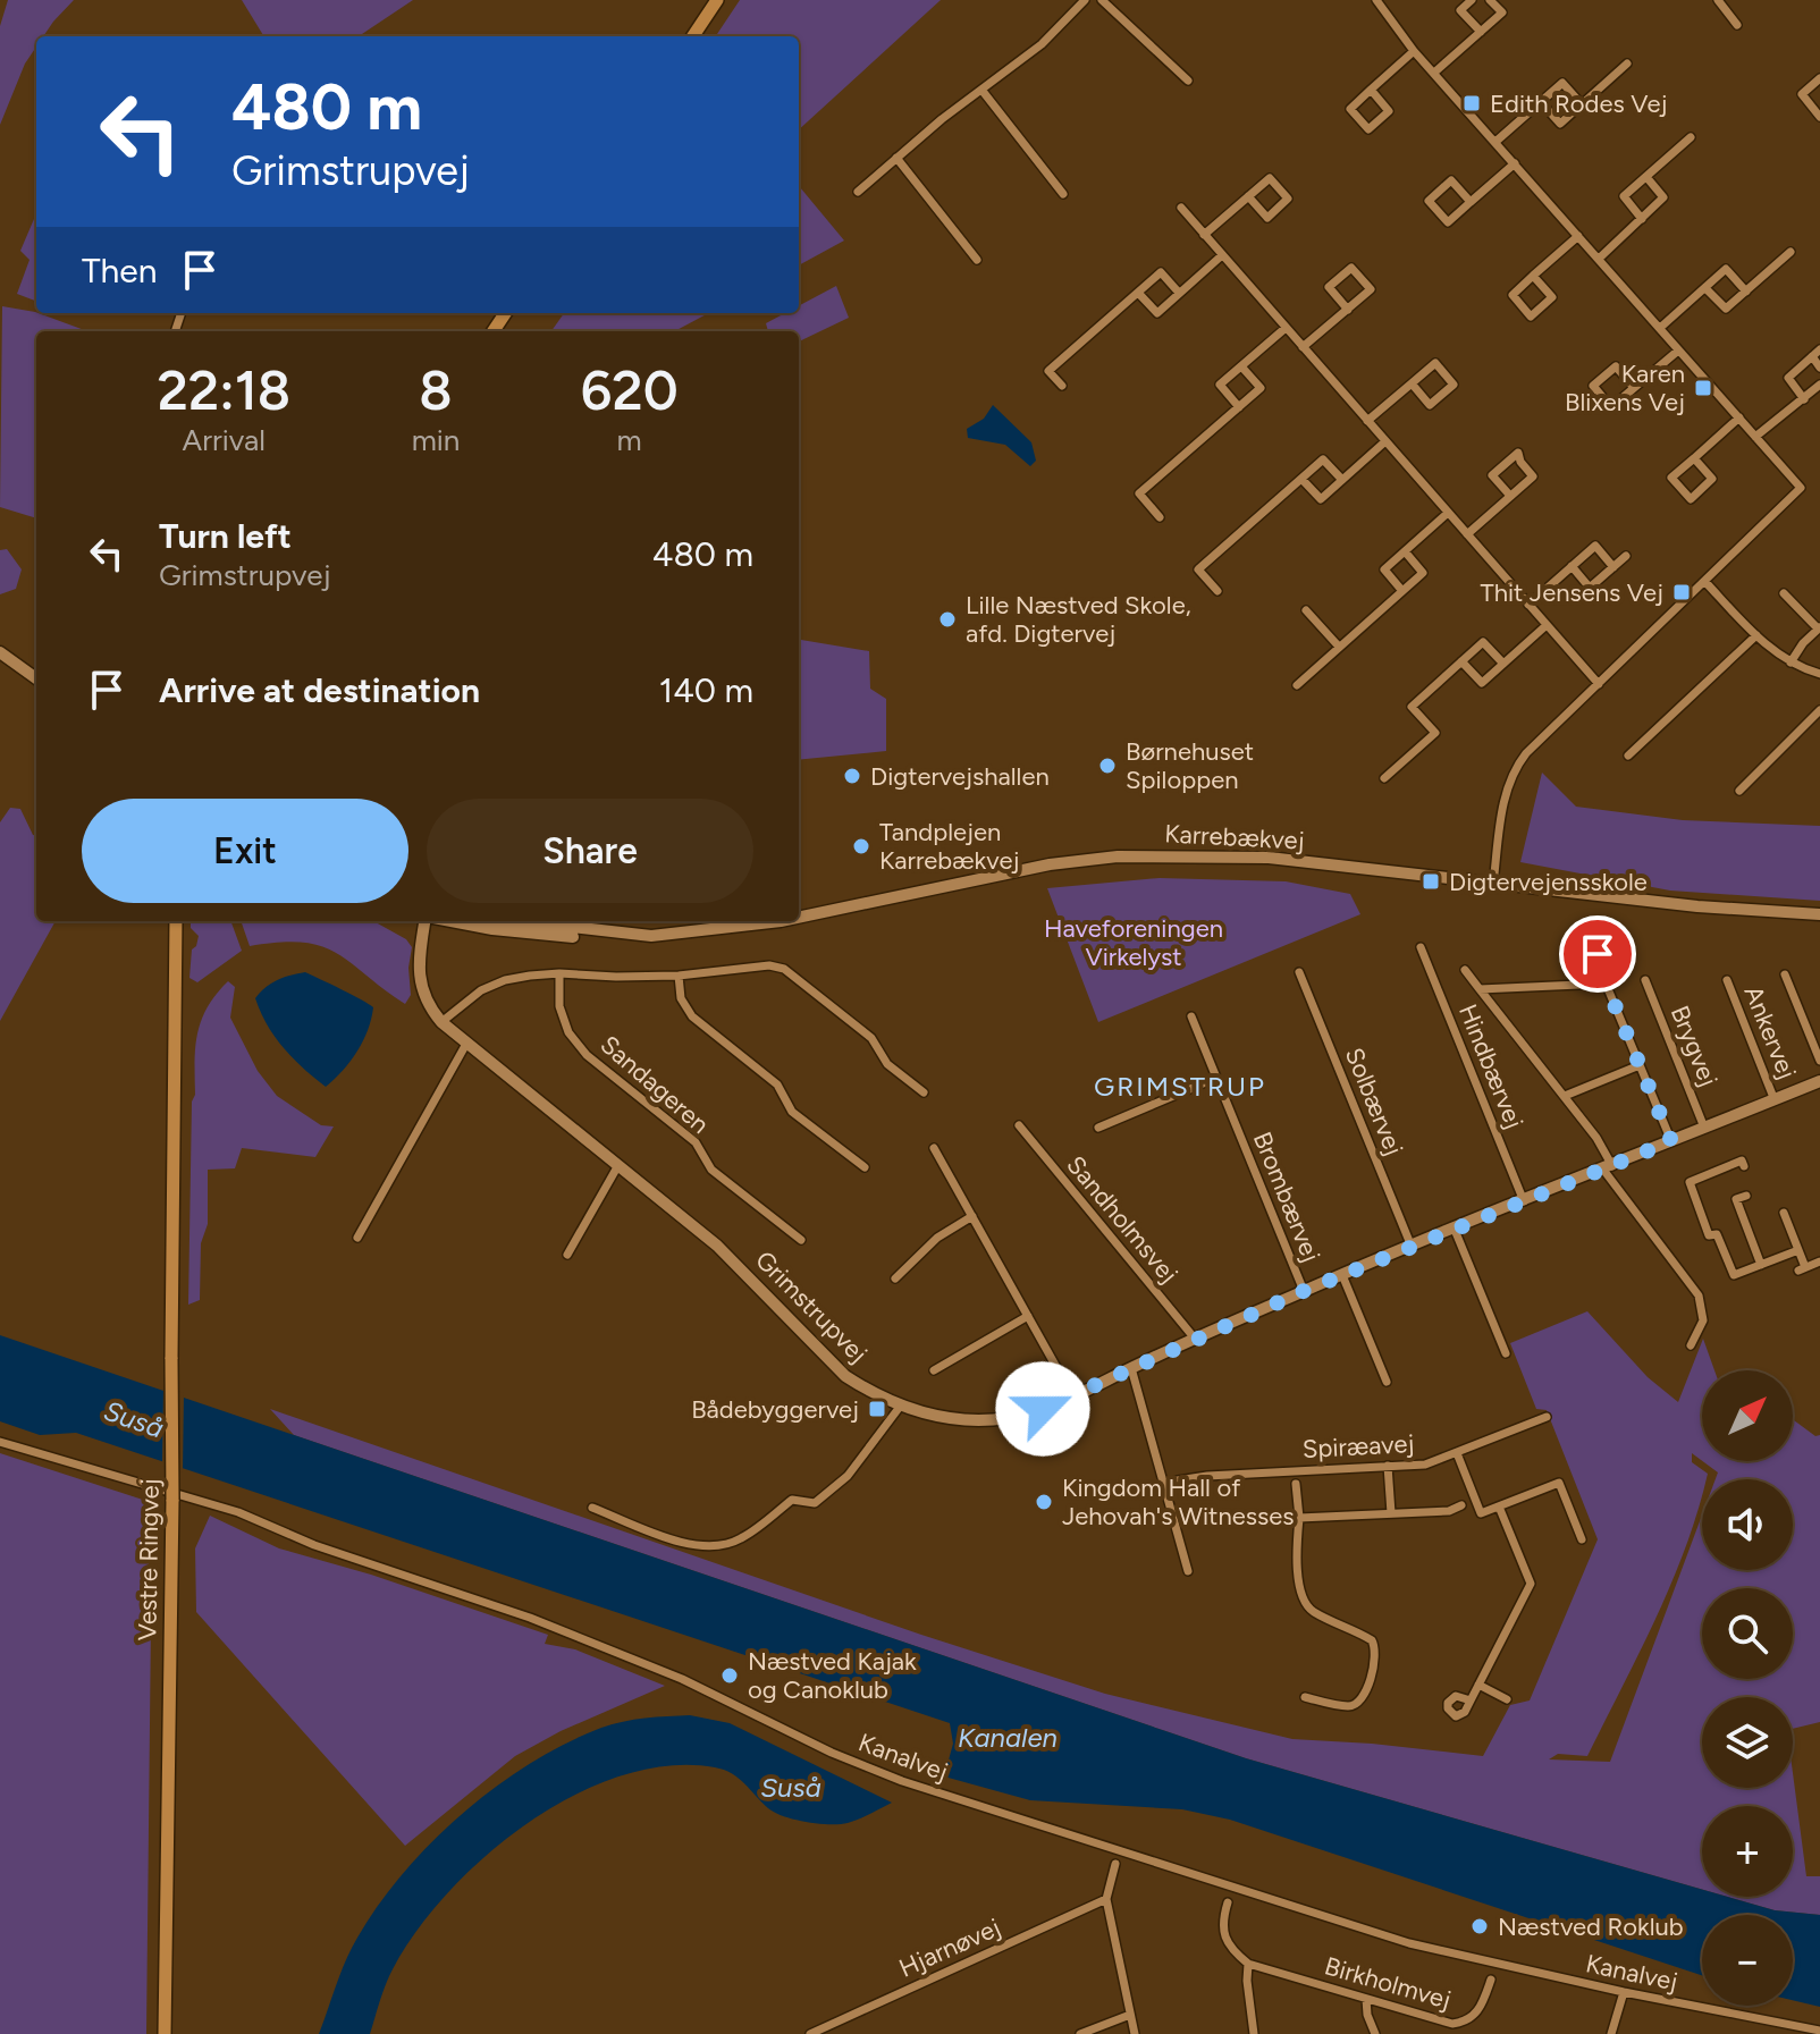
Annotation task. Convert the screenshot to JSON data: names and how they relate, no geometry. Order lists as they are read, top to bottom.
{
  "streets": {
    "main road": ["Vestre Ringvej"],
    "street": [
      "Karrebækvej",
      "Ankervej",
      "Brygvej",
      "Hindbærvej",
      "Sandageren",
      "Solbærvej",
      "Brombærvej",
      "Sandholmsvej",
      "Grimstrupvej",
      "Spiræavej",
      "Kanalvej",
      "Hjarnøvej",
      "Birkholmvej"
    ]
  },
  "crossings": [
    ["Ankervej", "Grimstrupvej"],
    ["Brygvej", "Grimstrupvej"],
    ["Hindbærvej", "Grimstrupvej"],
    ["Solbærvej", "Grimstrupvej"],
    ["Brombærvej", "Grimstrupvej"],
    ["Sandholmsvej", "Grimstrupvej"]
  ],
  "districts": ["GRIMSTRUP"],
  "water": ["Suså", "Kanalen"],
  "parks": ["Haveforeningen Virkelyst"],
  "places": {
    "transit": [
      "Edith Rodes Vej",
      "Karen Blixens Vej",
      "Thit Jensens Vej",
      "Digtervejensskole",
      "Bådebyggervej"
    ],
    "other": [
      "Lille Næstved Skole, afd. Digtervej",
      "Børnehuset Spiloppen",
      "Digtervejshallen",
      "Tandplejen Karrebækvej",
      "Kingdom Hall of Jehovah's Witnesses",
      "Næstved Kajak og Canoklub",
      "Næstved Roklub"
    ]
  },
  "north": "top right",
  "page": {
    "turn": ["480 m", "Grimstrupvej"],
    "then": "Then",
    "eta": [
      "22:18",
      "Arrival",
      "8",
      "min",
      "620",
      "m"
    ],
    "list": [
      {
        "name": "Turn left",
        "note": "Grimstrupvej",
        "value": "480 m"
      },
      {
        "name": "Arrive at destination",
        "value": "140 m"
      }
    ],
    "buttons": ["Exit", "Share"],
    "map_buttons": ["+", "−"]
  }
}
